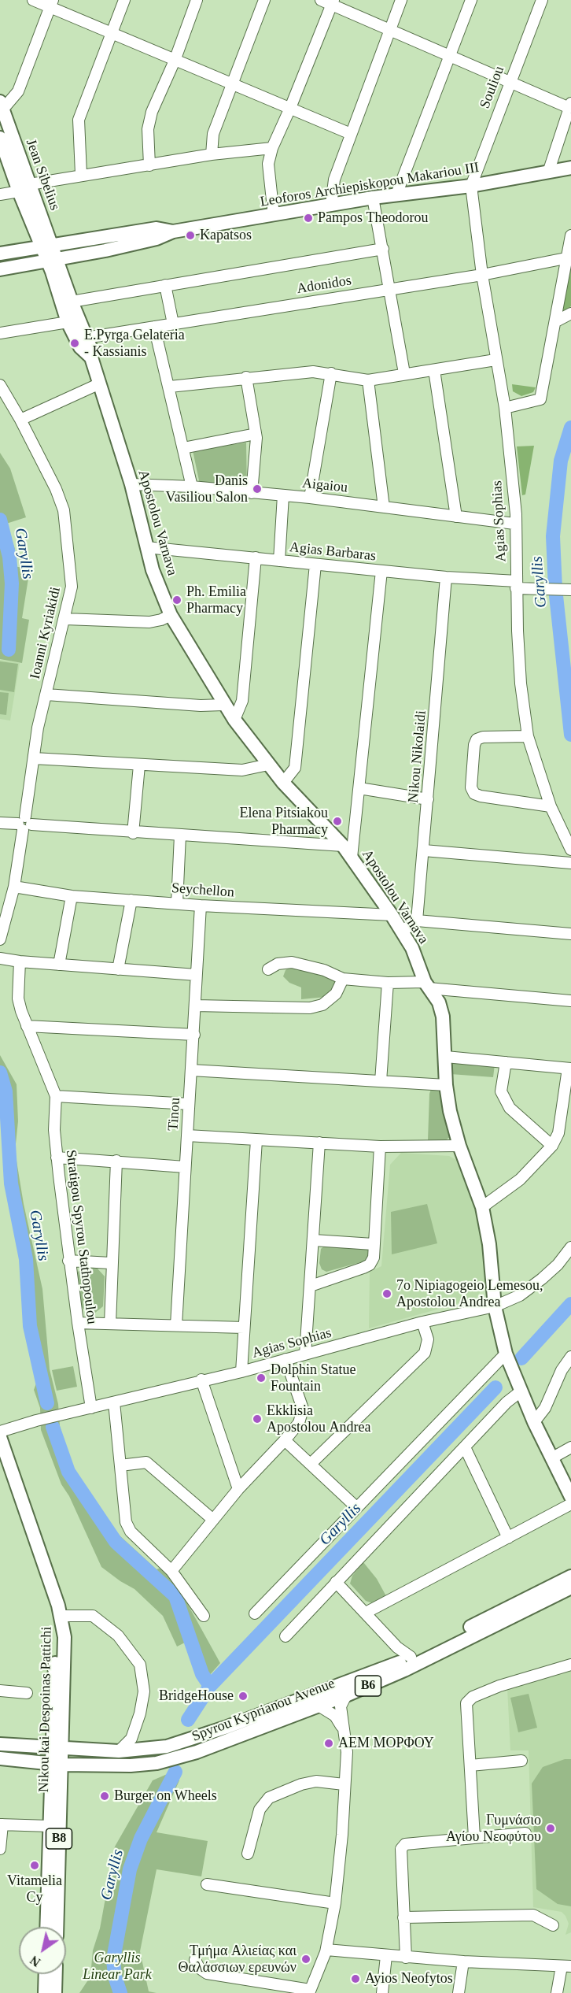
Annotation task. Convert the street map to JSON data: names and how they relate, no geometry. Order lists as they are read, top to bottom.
{
  "streets": {
    "main road": [
      "Jean Sibelius",
      "Leoforos Archiepiskopou Makariou III",
      "Apostolou Varnava",
      "B6",
      "Nikou kai Despoinas Pattichi",
      "Spyrou Kyprianou Avenue",
      "B8"
    ],
    "street": [
      "Souliou",
      "Adonidos",
      "Aigaiou",
      "Agias Sophias",
      "Agias Barbaras",
      "Ioanni Kyriakidi",
      "Nikou Nikolaidi",
      "Seychellon",
      "Tinou",
      "Stratigou Spyrou Stathopoulou"
    ]
  },
  "crossings": [
    ["Souliou", "Leoforos Archiepiskopou Makariou III"],
    ["Souliou", "Agias Sophias"],
    ["Jean Sibelius", "Leoforos Archiepiskopou Makariou III"],
    ["Jean Sibelius", "Apostolou Varnava"],
    ["Leoforos Archiepiskopou Makariou III", "Agias Sophias"],
    ["Leoforos Archiepiskopou Makariou III", "Apostolou Varnava"],
    ["Adonidos", "Agias Sophias"],
    ["Adonidos", "Apostolou Varnava"],
    ["Aigaiou", "Agias Sophias"],
    ["Aigaiou", "Apostolou Varnava"],
    ["Agias Sophias", "Apostolou Varnava"],
    ["Agias Sophias", "Agias Barbaras"],
    ["Agias Sophias", "Stratigou Spyrou Stathopoulou"],
    ["Apostolou Varnava", "Agias Barbaras"],
    ["Apostolou Varnava", "Seychellon"],
    ["Agias Barbaras", "Nikou Nikolaidi"],
    ["Ioanni Kyriakidi", "Seychellon"],
    ["Seychellon", "Tinou"],
    ["Nikou kai Despoinas Pattichi", "Spyrou Kyprianou Avenue"]
  ],
  "water": ["Garyllis"],
  "parks": ["Garyllis Linear Park"],
  "places": [
    "Pampos Theodorou",
    "Kapatsos",
    "E.Pyrga Gelateria - Kassianis",
    "Danis Vasiliou Salon",
    "Ph. Emilia Pharmacy",
    "Elena Pitsiakou Pharmacy",
    "7o Nipiagogeio Lemesou, Apostolou Andrea",
    "Dolphin Statue Fountain",
    "Ekklisia Apostolou Andrea",
    "BridgeHouse",
    "ΑΕΜ ΜΟΡΦΟΥ",
    "Burger on Wheels",
    "Γυμνάσιο Αγίου Νεοφύτου",
    "Vitamelia Cy",
    "Τμήμα Αλιείας και Θαλάσσιων ερευνών",
    "Ayios Neofytos"
  ],
  "north": "bottom left"
}
